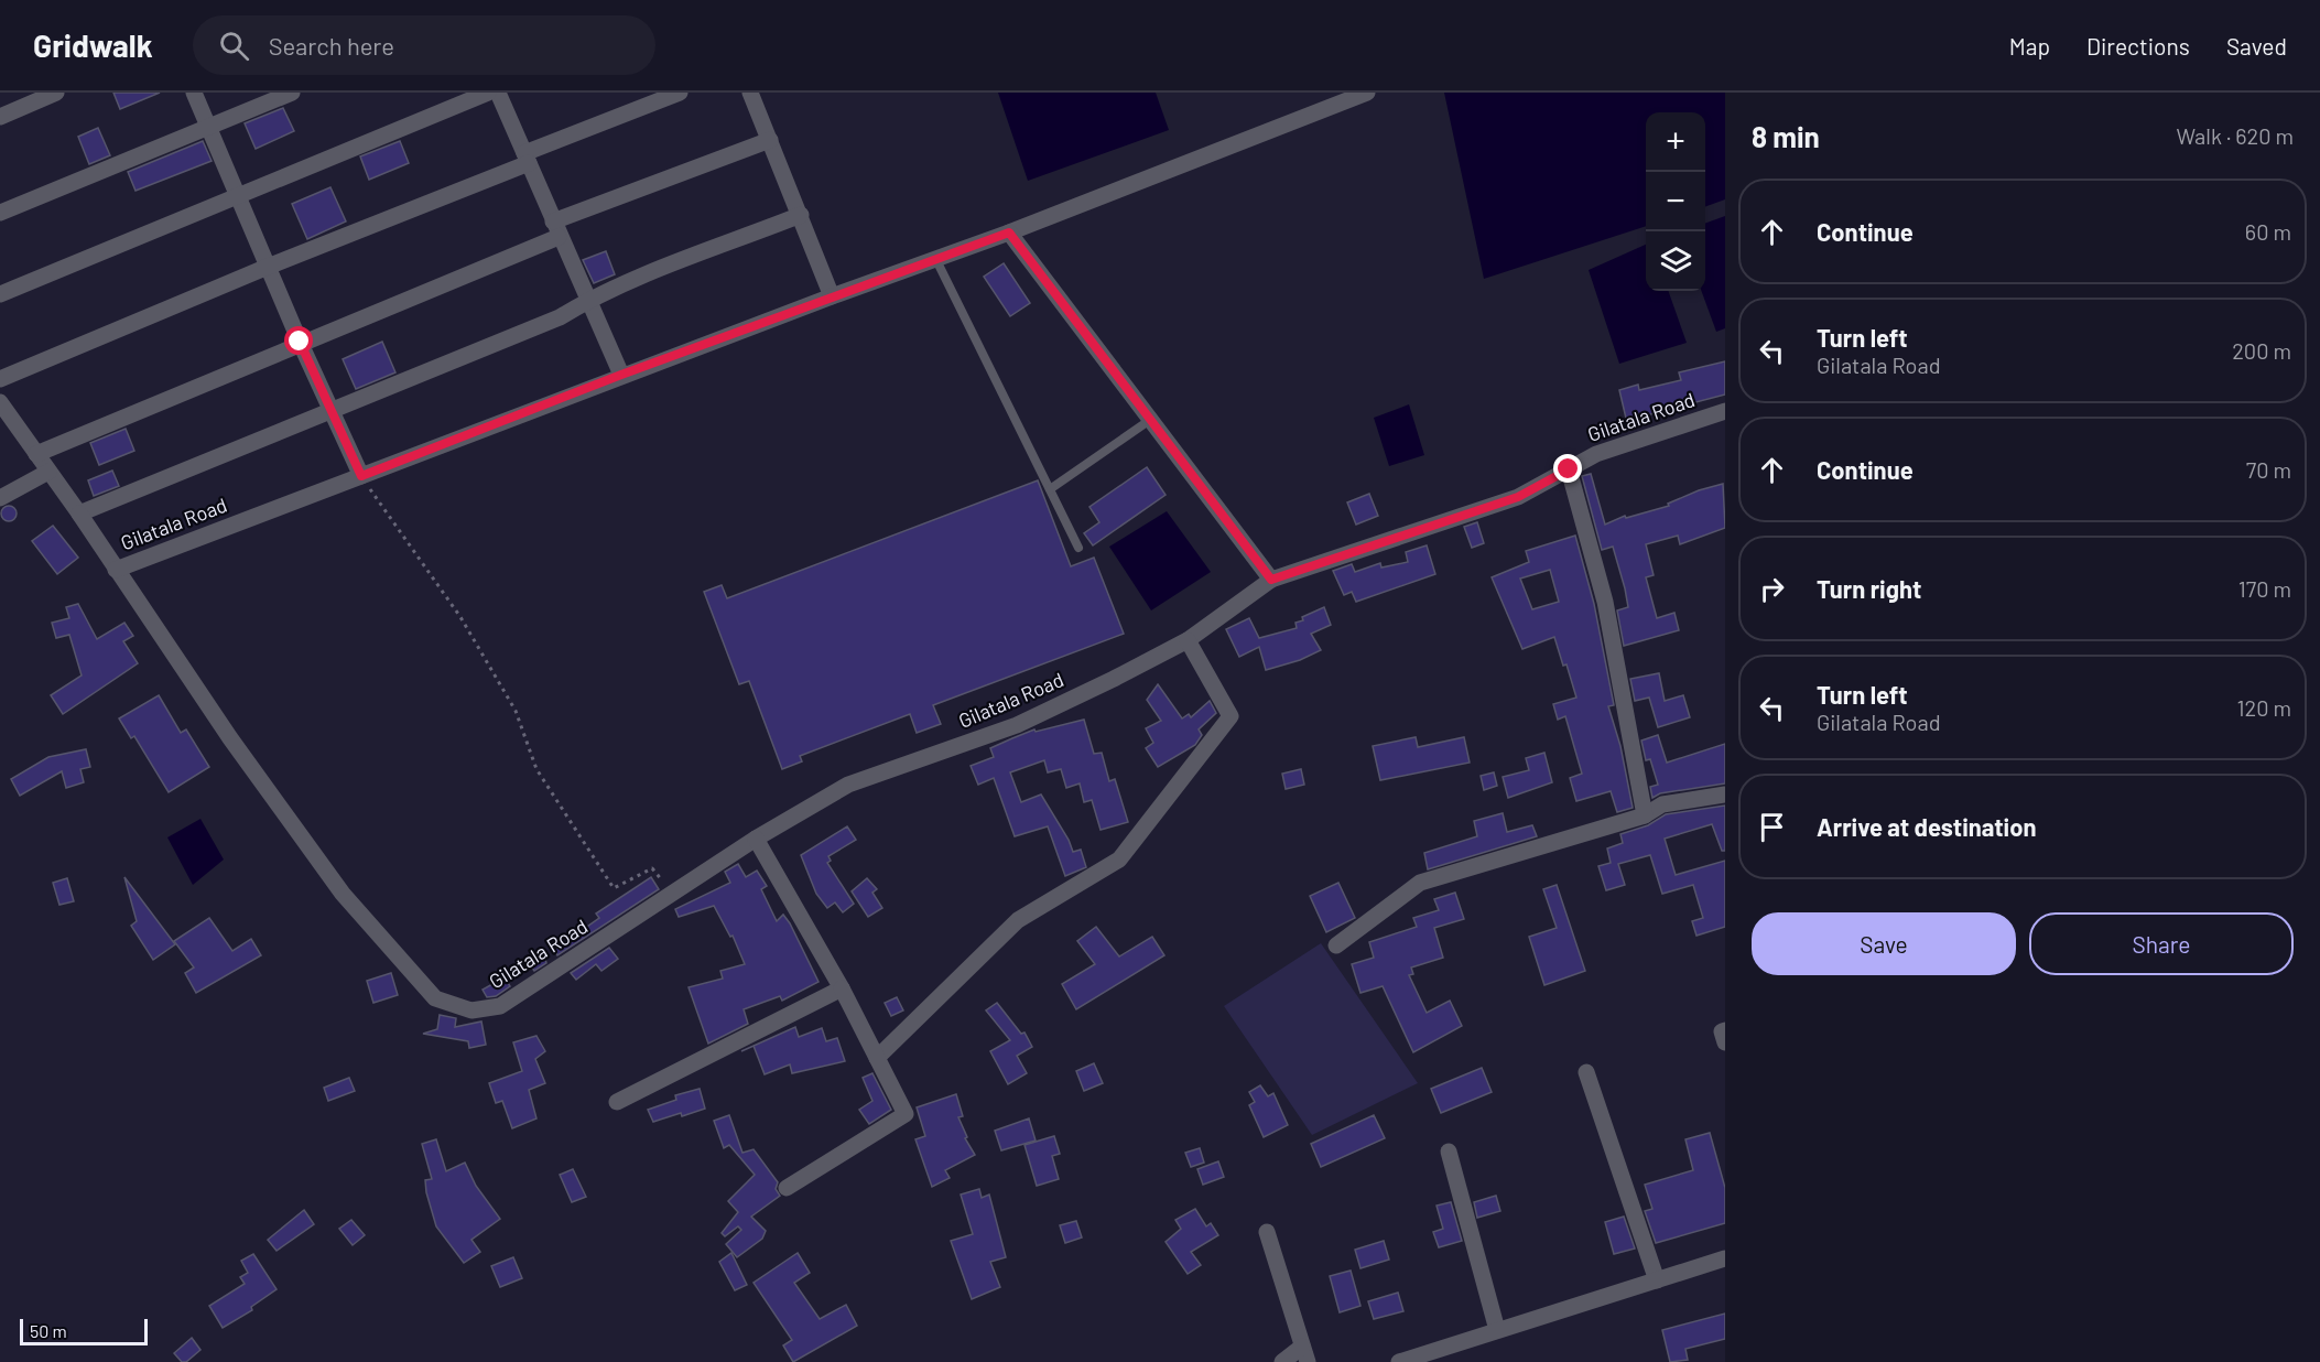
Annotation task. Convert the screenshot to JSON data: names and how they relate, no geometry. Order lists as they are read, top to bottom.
{
  "streets": {
    "street": ["Gilatala Road"]
  },
  "scale_bar": "50 m",
  "page": {
    "header": "Gridwalk",
    "search": "Search here",
    "nav": ["Map", "Directions", "Saved"],
    "heading": ["8 min", "Walk · 620 m"],
    "map_buttons": ["+", "−"],
    "list": [
      ["Continue", "60 m"],
      ["Turn left", "Gilatala Road", "200 m"],
      ["Continue", "70 m"],
      ["Turn right", "170 m"],
      ["Turn left", "Gilatala Road", "120 m"],
      "Arrive at destination"
    ],
    "buttons": ["Save", "Share"],
    "scale": "50 m"
  }
}
